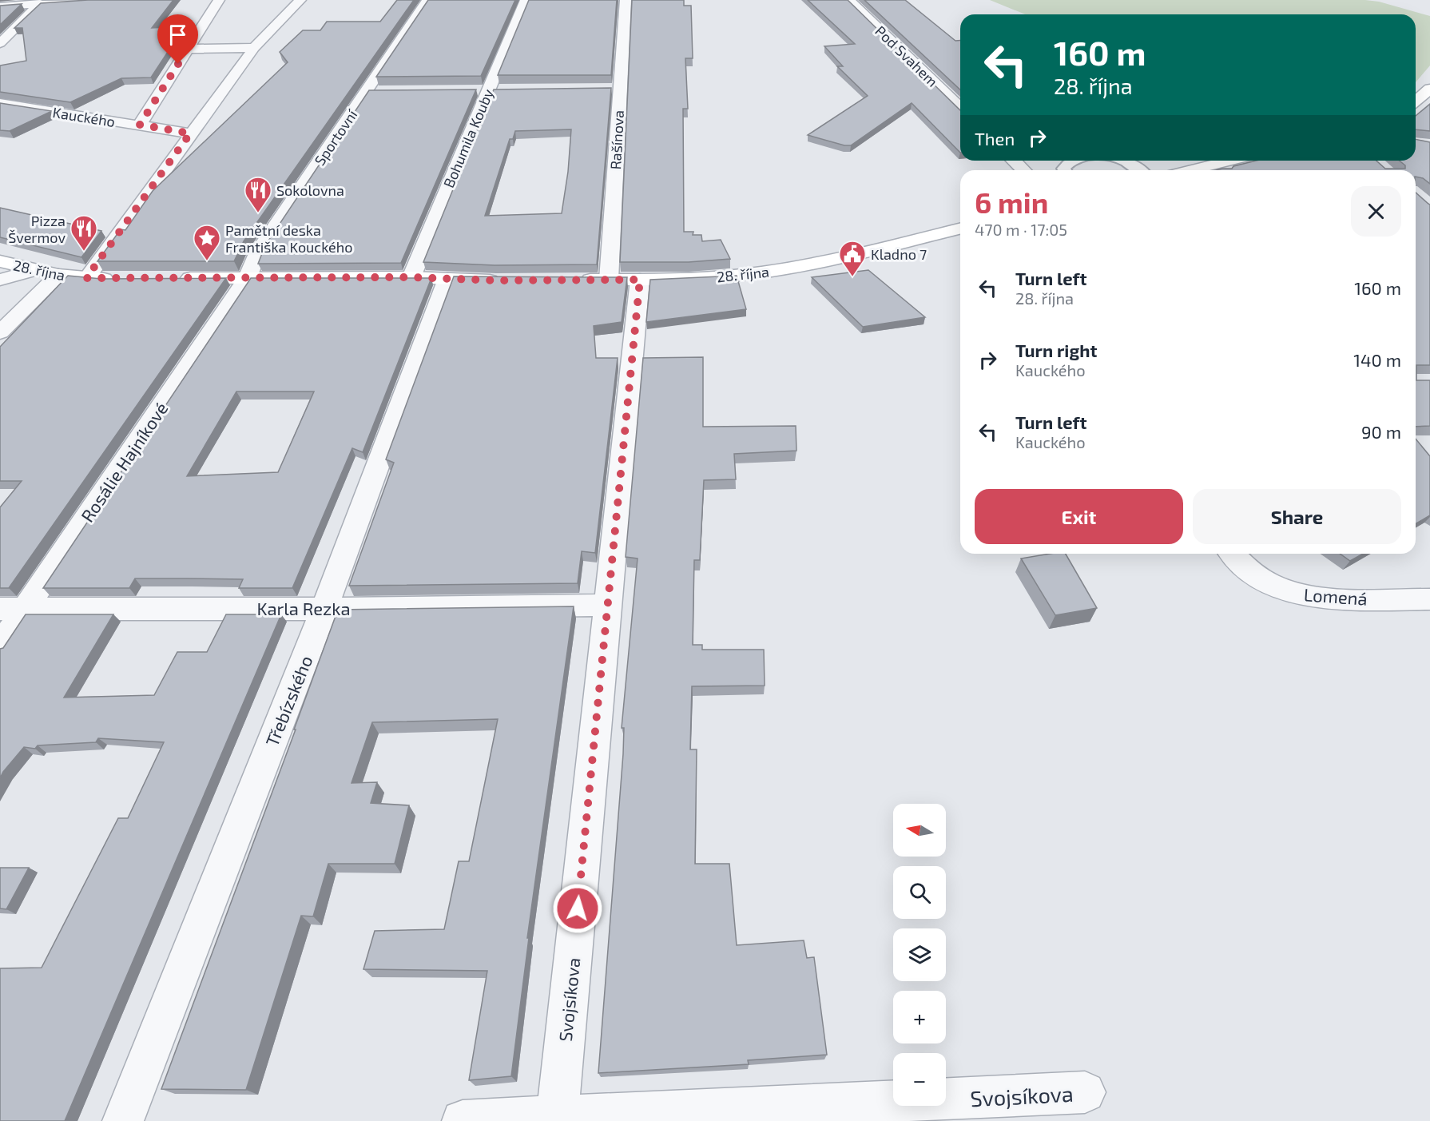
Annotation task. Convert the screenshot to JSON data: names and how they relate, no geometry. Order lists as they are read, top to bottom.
{
  "streets": {
    "main road": ["28. října"],
    "street": [
      "Pod Svahem",
      "Kauckého",
      "Sportovní",
      "Bohumila Kouby",
      "Rašínova",
      "Rosálie Hajníkové",
      "Lomená",
      "Karla Rezka",
      "Třebízského",
      "Svojsíkova"
    ]
  },
  "crossings": [
    ["Sportovní", "Rosálie Hajníkové"],
    ["Rašínova", "28. října"],
    ["28. října", "Svojsíkova"],
    ["Rosálie Hajníkové", "Karla Rezka"],
    ["Karla Rezka", "Třebízského"],
    ["Karla Rezka", "Svojsíkova"]
  ],
  "places": {
    "restaurant": ["Sokolovna", "Pizza Švermov"],
    "place": ["Pamětní deska Františka Kouckého"],
    "public building": ["Kladno 7"]
  },
  "north": "left",
  "page": {
    "turn": ["160 m", "28. října"],
    "then": "Then",
    "heading": ["6 min", "470 m · 17:05"],
    "list": [
      {
        "name": "Turn left",
        "note": "28. října",
        "value": "160 m"
      },
      {
        "name": "Turn right",
        "note": "Kauckého",
        "value": "140 m"
      },
      {
        "name": "Turn left",
        "note": "Kauckého",
        "value": "90 m"
      }
    ],
    "buttons": ["Exit", "Share"],
    "map_buttons": ["+", "−"]
  }
}
